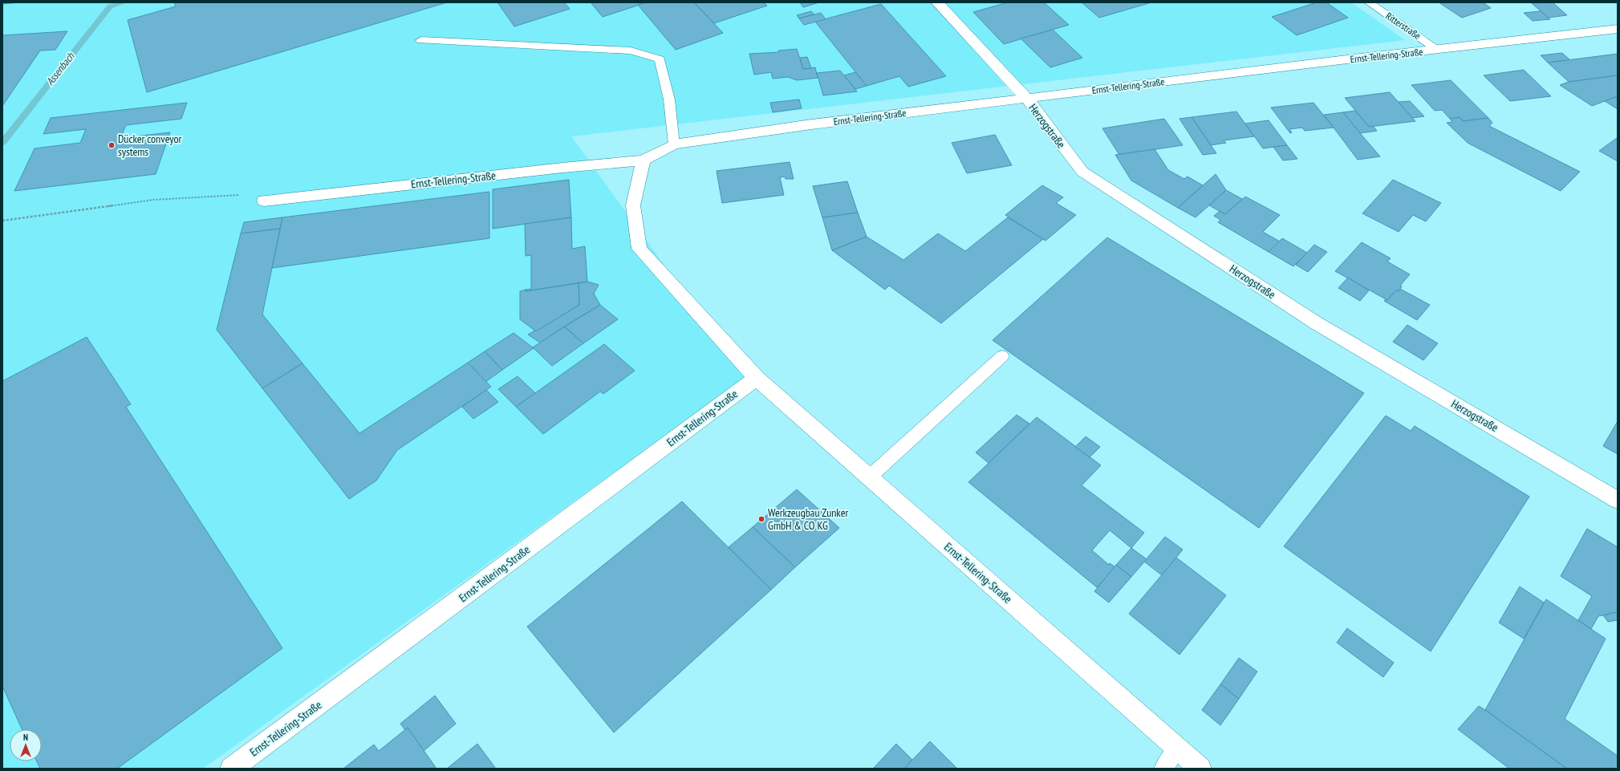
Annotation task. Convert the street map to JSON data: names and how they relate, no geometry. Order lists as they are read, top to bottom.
{
  "streets": {
    "street": ["Ernst-Tellering-Straße", "Herzogstraße"],
    "lane": ["Ritterstraße"]
  },
  "crossings": [
    ["Ritterstraße", "Ernst-Tellering-Straße"],
    ["Ernst-Tellering-Straße", "Herzogstraße"]
  ],
  "water": ["Assenbach"],
  "places": ["Dücker conveyor systems", "Werkzeugbau Zunker GmbH & CO KG"],
  "north": "top"
}
